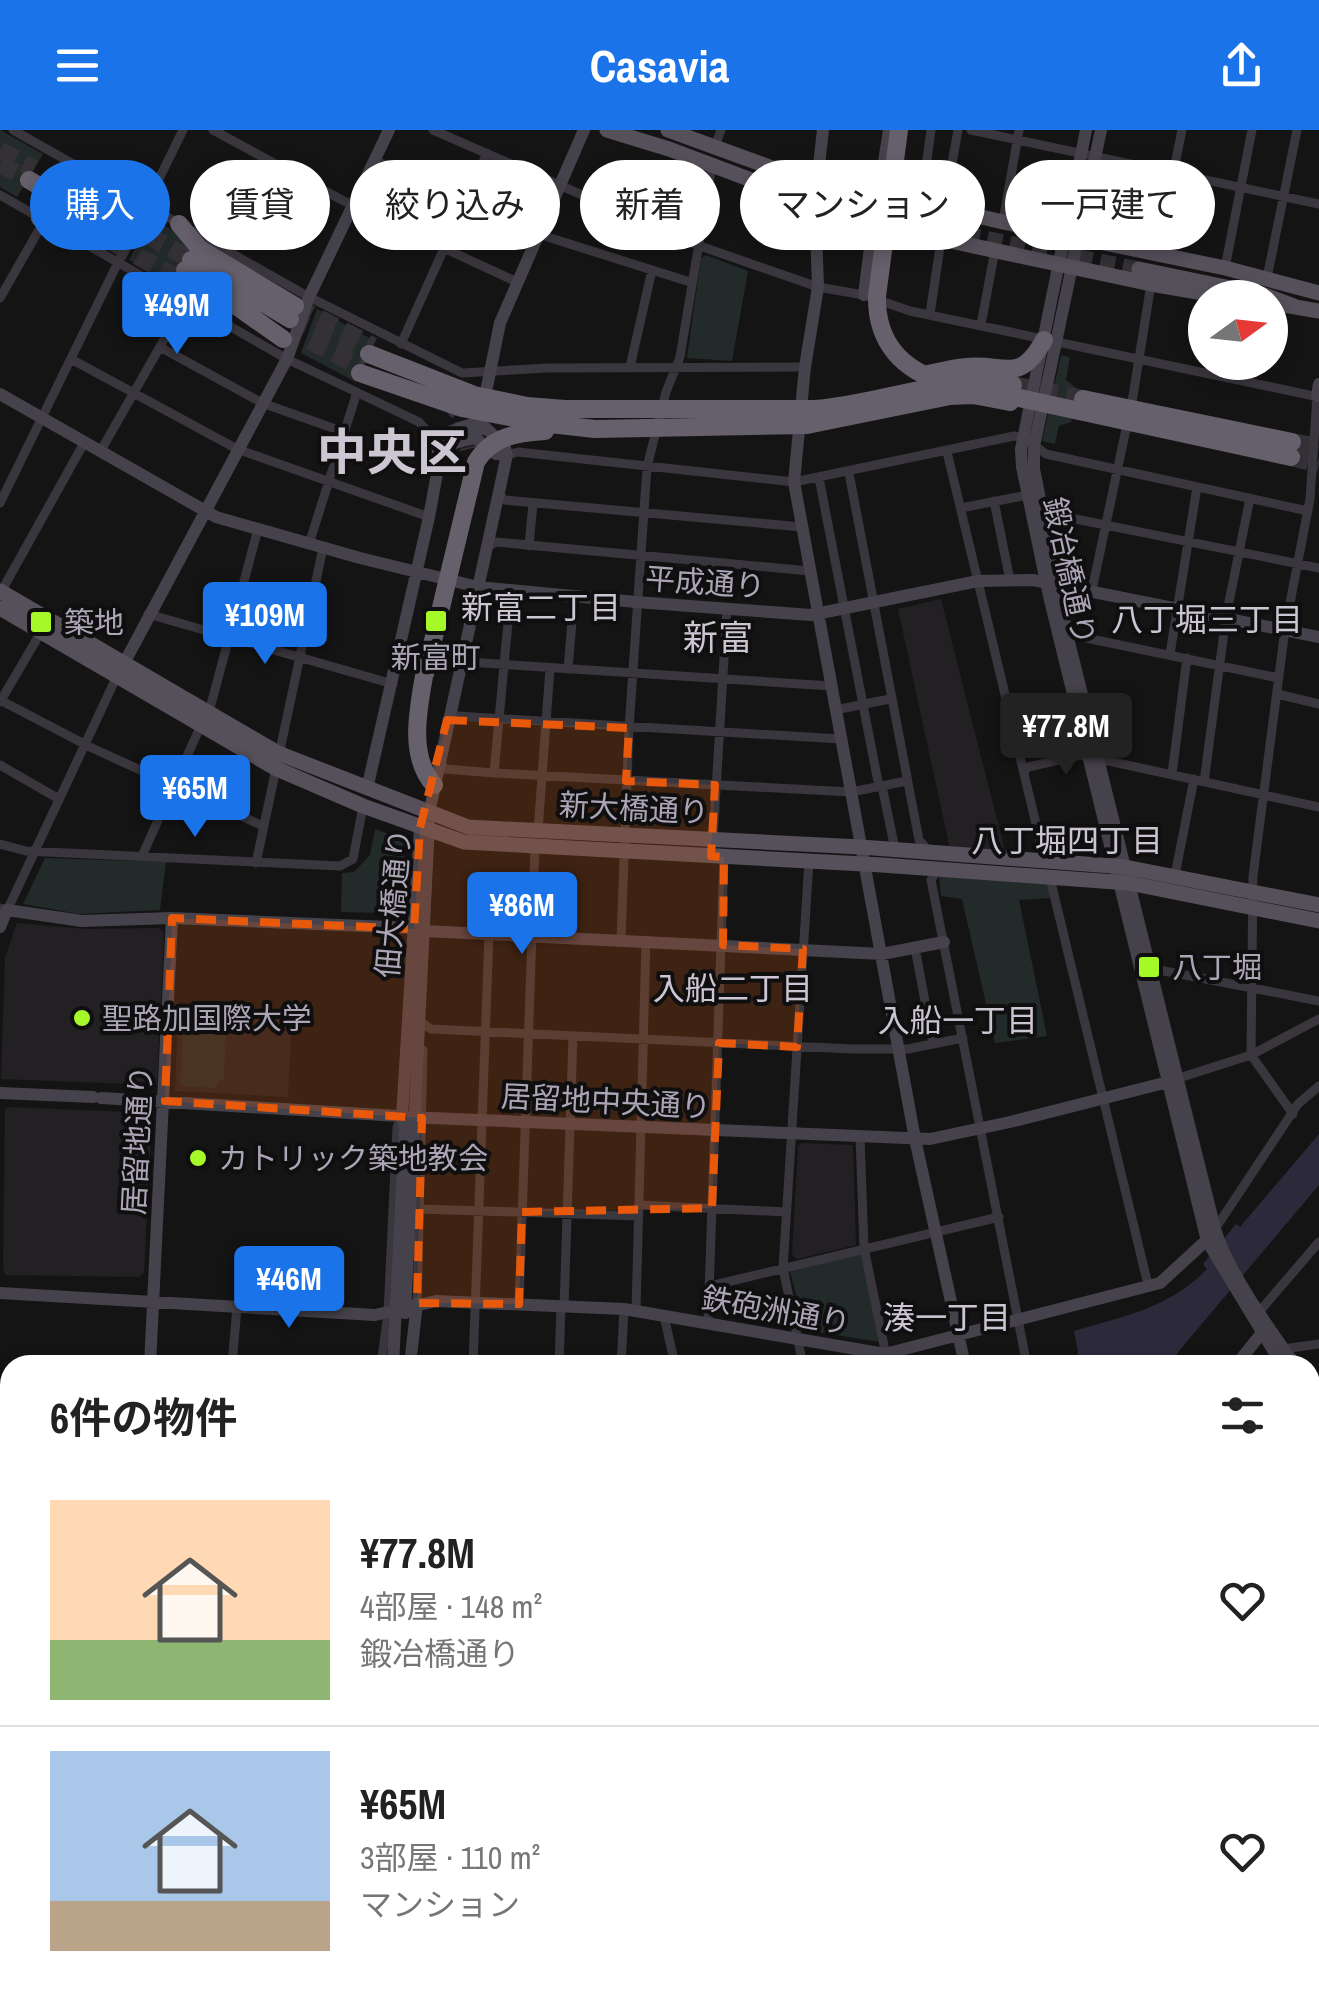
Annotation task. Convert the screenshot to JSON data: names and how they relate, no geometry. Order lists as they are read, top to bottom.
{
  "streets": {
    "main road": ["新大橋通り"],
    "street": [
      "鍛冶橋通り",
      "平成通り",
      "佃大橋通り",
      "居留地中央通り",
      "居留地通り",
      "鉄砲洲通り"
    ]
  },
  "crossings": [
    ["鍛冶橋通り", "平成通り"],
    ["鍛冶橋通り", "新大橋通り"],
    ["鍛冶橋通り", "居留地中央通り"],
    ["鍛冶橋通り", "鉄砲洲通り"],
    ["平成通り", "佃大橋通り"],
    ["新大橋通り", "佃大橋通り"],
    ["佃大橋通り", "居留地中央通り"],
    ["居留地中央通り", "居留地通り"],
    ["居留地通り", "鉄砲洲通り"]
  ],
  "districts": [
    "中央区",
    "新富二丁目",
    "八丁堀三丁目",
    "新富",
    "八丁堀四丁目",
    "入船二丁目",
    "入船一丁目",
    "湊一丁目"
  ],
  "places": {
    "transit": ["新富町", "築地", "八丁堀"],
    "other": ["聖路加国際大学", "カトリック築地教会"]
  },
  "north": "right",
  "page": {
    "header": "Casavia",
    "chip": [
      "購入",
      "賃貸",
      "絞り込み",
      "新着",
      "マンション",
      "一戸建て"
    ],
    "price": [
      "¥49M",
      "¥109M",
      "¥77.8M",
      "¥65M",
      "¥86M",
      "¥46M"
    ],
    "heading": "6件の物件",
    "list": [
      {
        "name": "¥77.8M",
        "note": "4部屋 · 148 m² · 鍛冶橋通り"
      },
      {
        "name": "¥65M",
        "note": "3部屋 · 110 m² · マンション"
      }
    ]
  }
}
